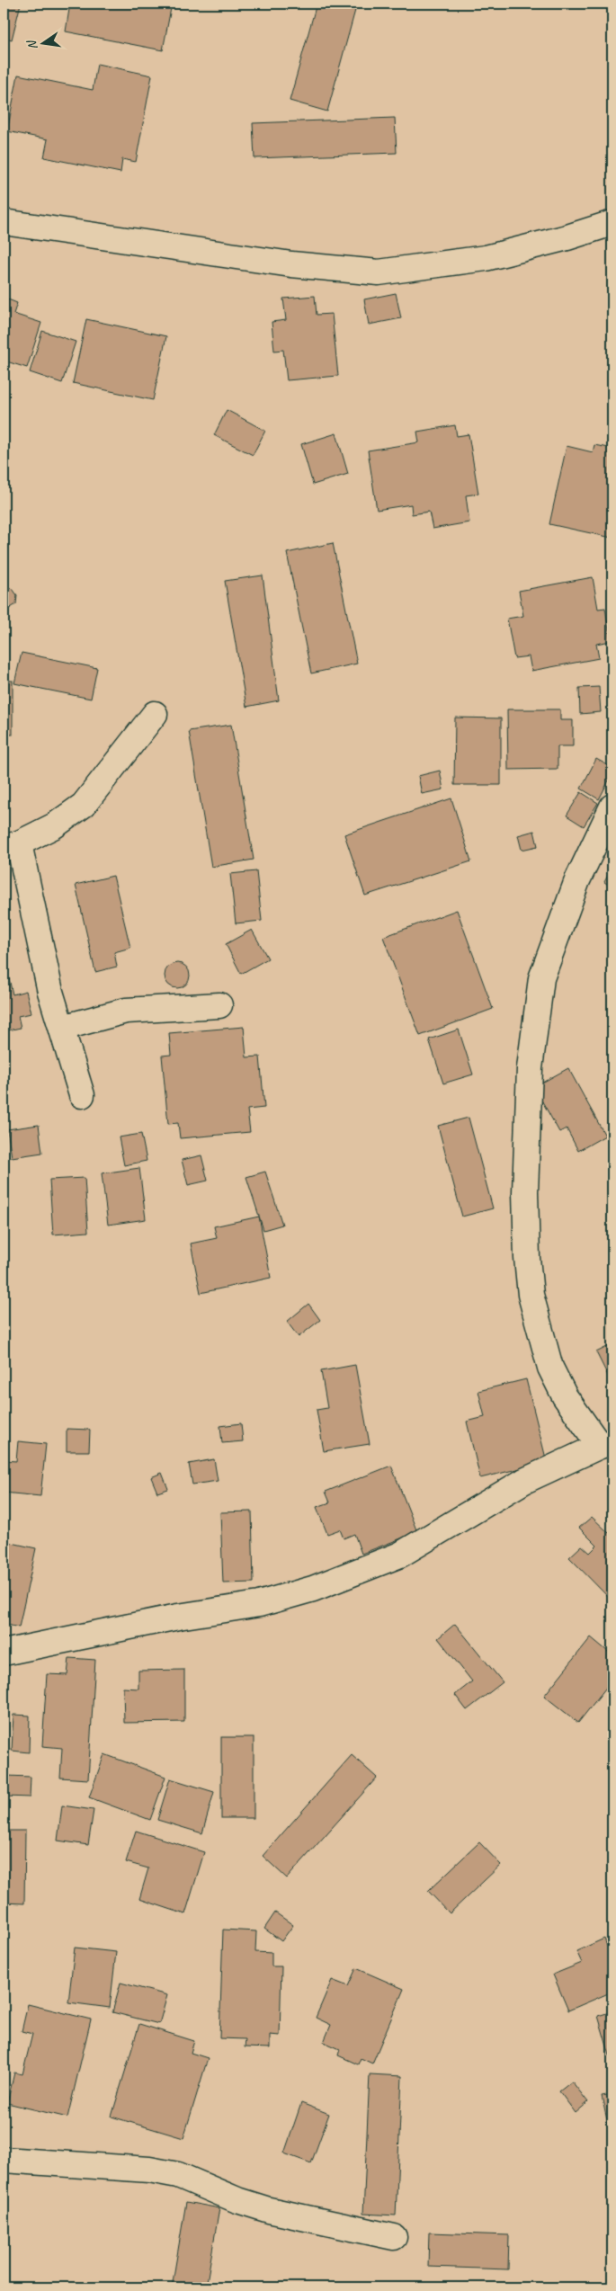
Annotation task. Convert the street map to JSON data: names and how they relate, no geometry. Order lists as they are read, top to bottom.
{
  "north": "left"
}
